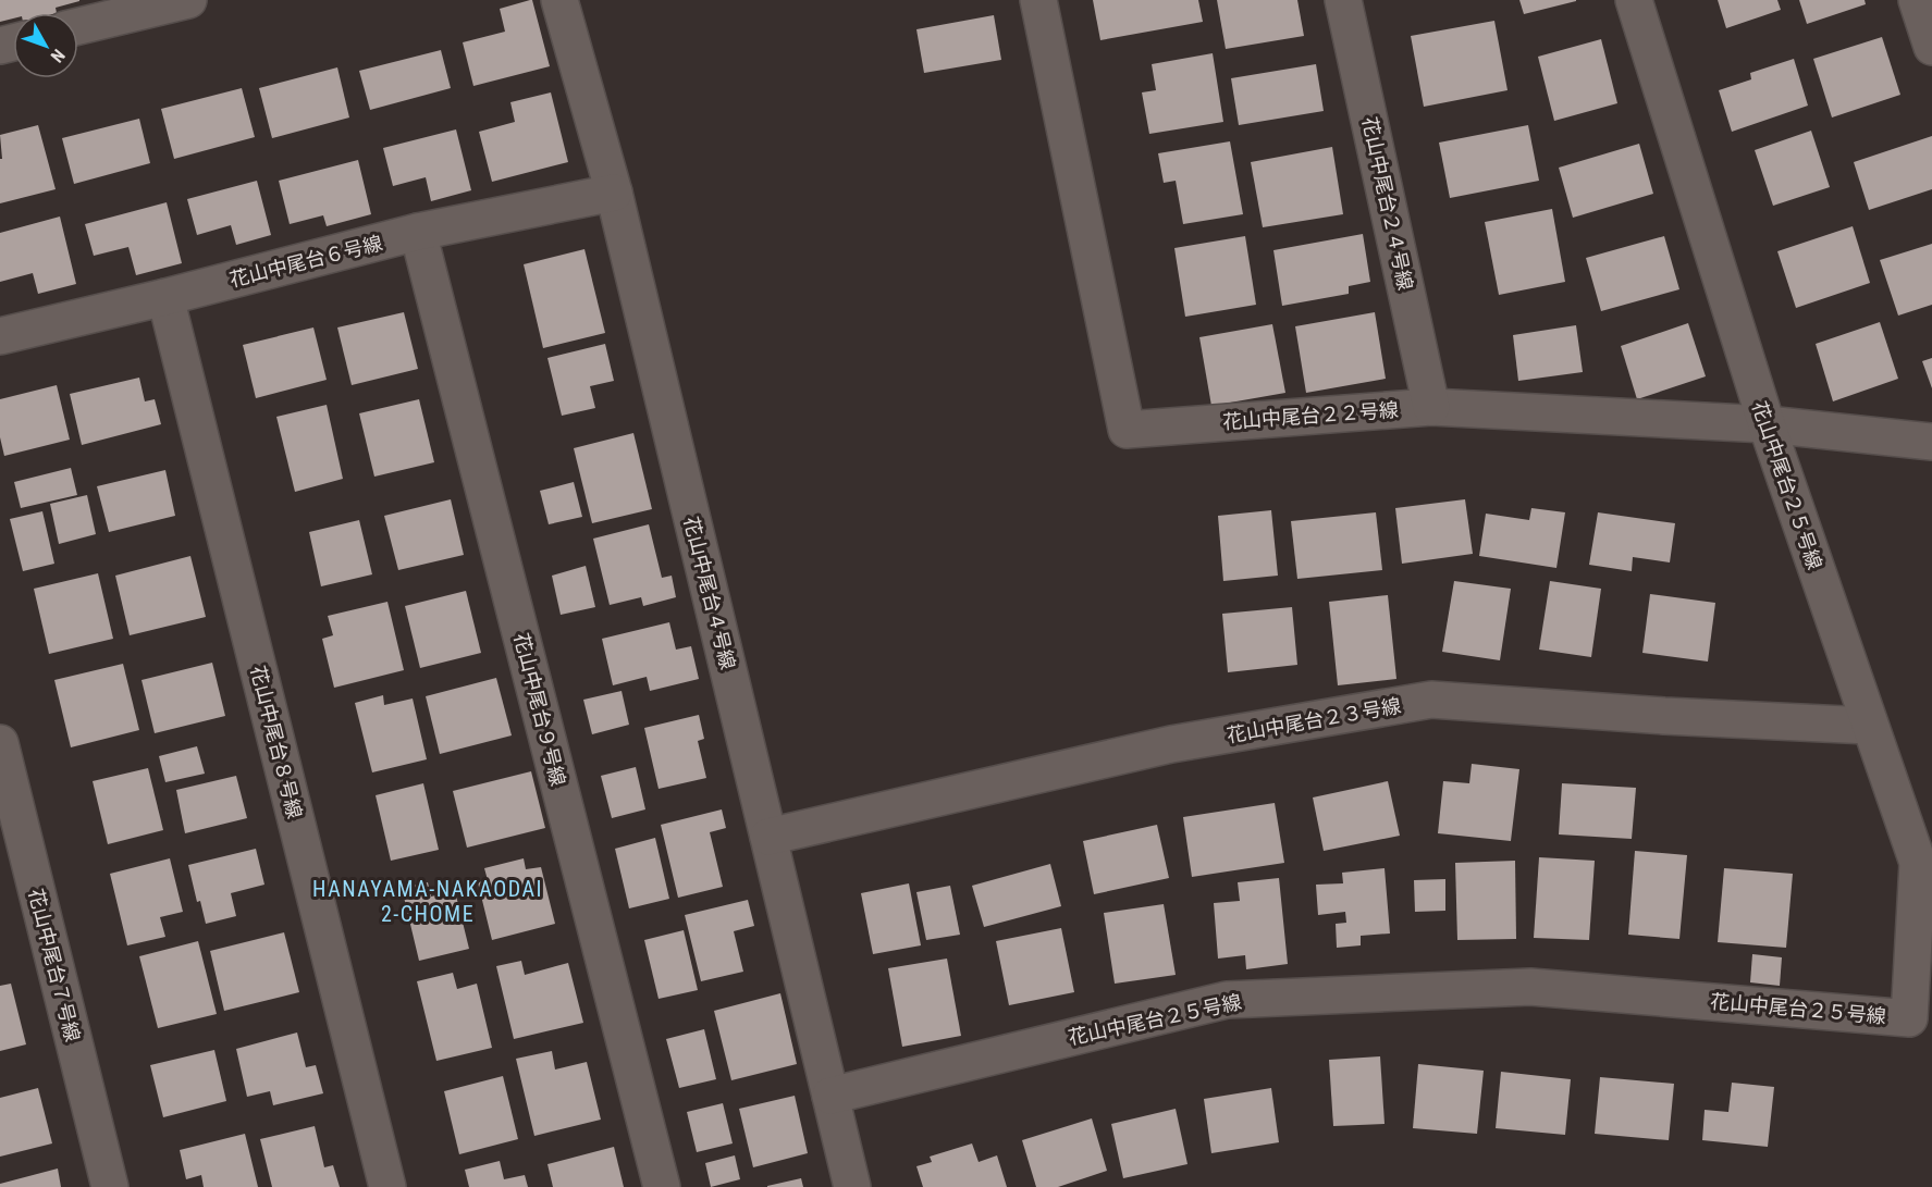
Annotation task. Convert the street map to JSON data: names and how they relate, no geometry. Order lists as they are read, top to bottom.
{
  "streets": {
    "street": [
      "花山中尾台２４号線",
      "花山中尾台６号線",
      "花山中尾台２２号線",
      "花山中尾台２５号線",
      "花山中尾台４号線",
      "花山中尾台９号線",
      "花山中尾台２３号線",
      "花山中尾台８号線",
      "花山中尾台７号線"
    ]
  },
  "crossings": [
    ["花山中尾台２４号線", "花山中尾台２２号線"],
    ["花山中尾台６号線", "花山中尾台４号線"],
    ["花山中尾台６号線", "花山中尾台９号線"],
    ["花山中尾台６号線", "花山中尾台８号線"],
    ["花山中尾台２２号線", "花山中尾台２５号線"],
    ["花山中尾台２５号線", "花山中尾台４号線"],
    ["花山中尾台２５号線", "花山中尾台２３号線"],
    ["花山中尾台４号線", "花山中尾台２３号線"]
  ],
  "districts": ["HANAYAMA-NAKAODAI 2-CHOME"],
  "north": "bottom right"
}
